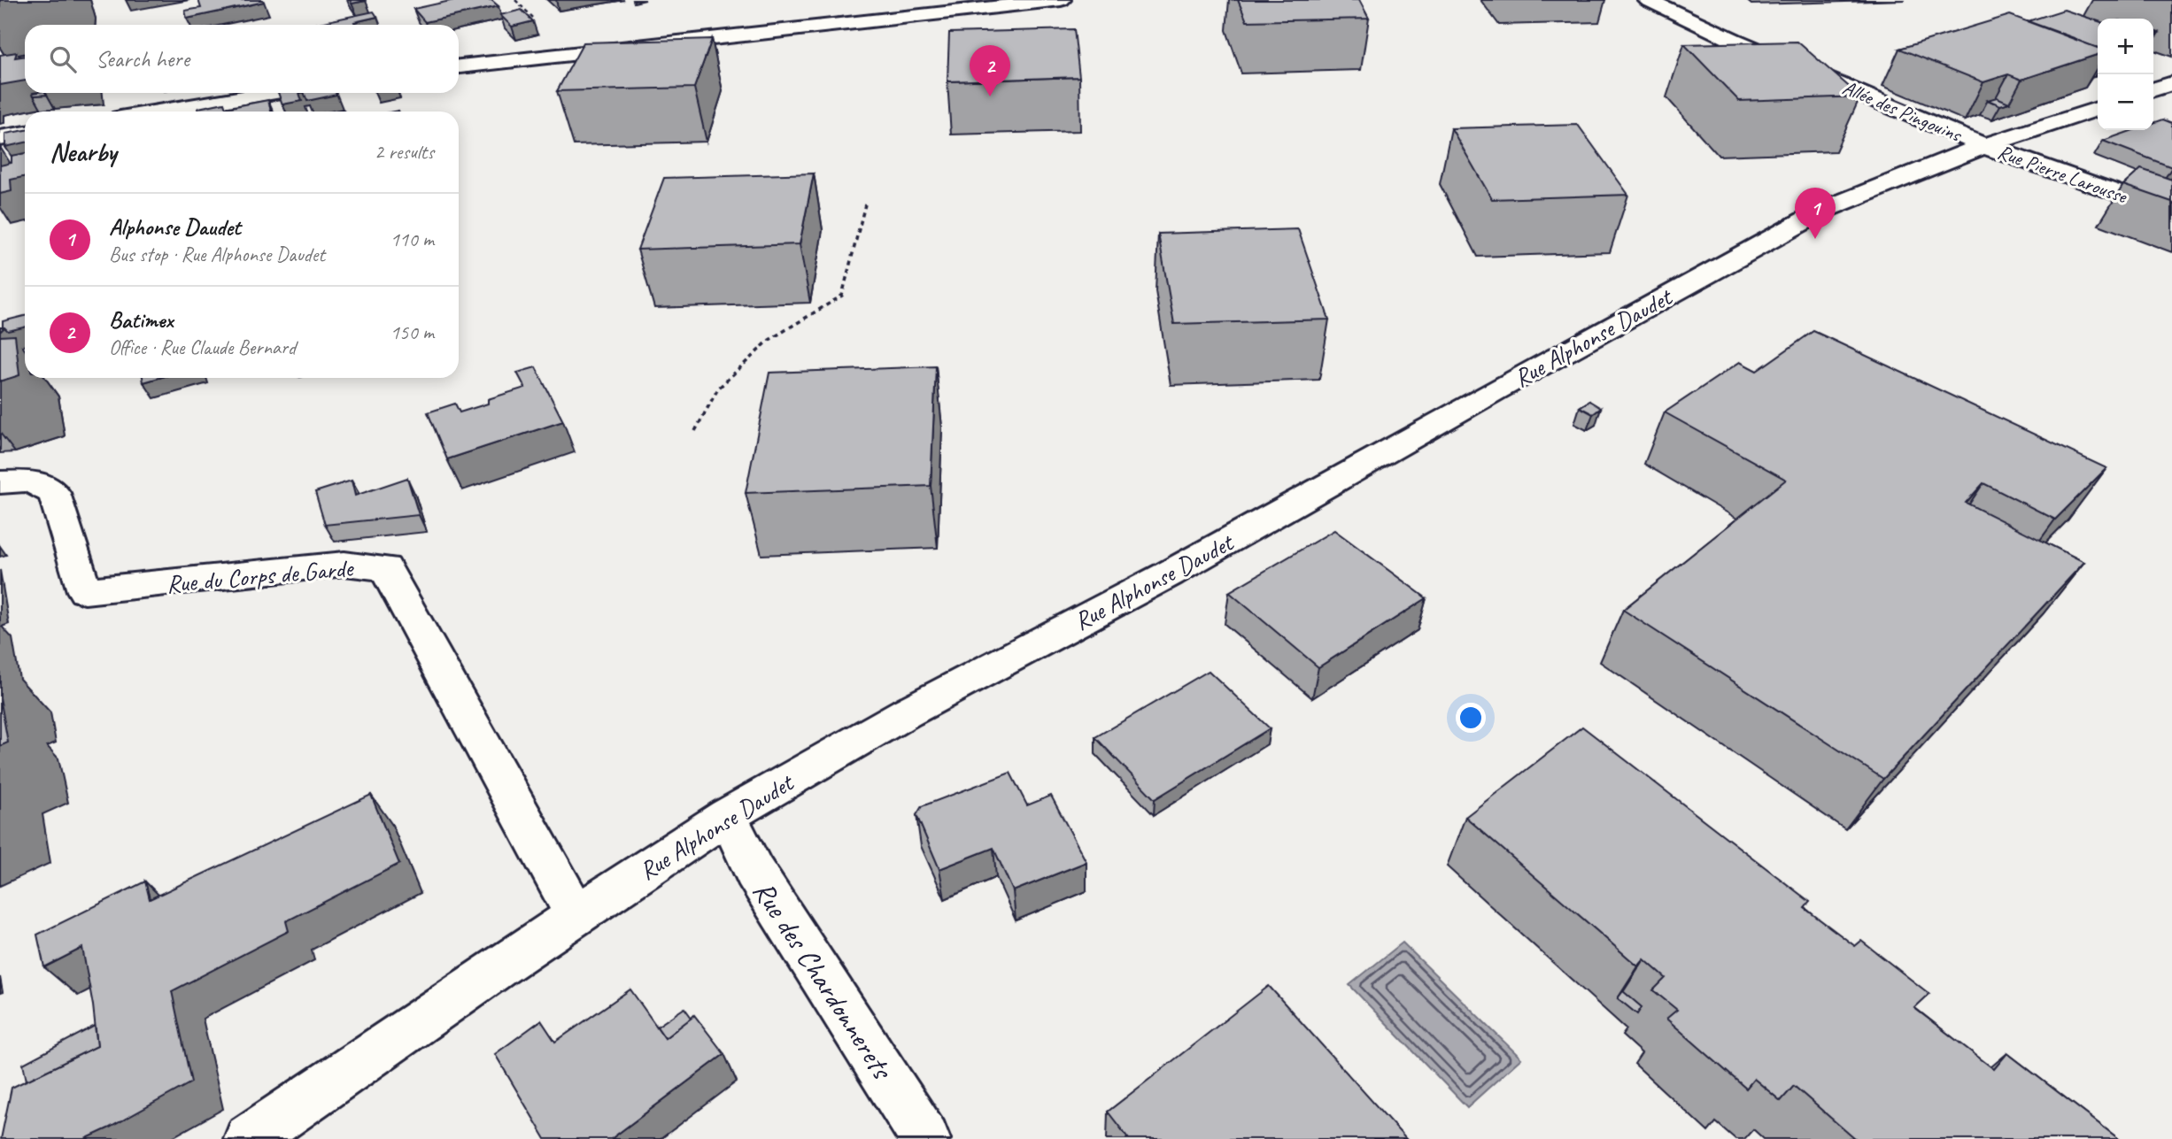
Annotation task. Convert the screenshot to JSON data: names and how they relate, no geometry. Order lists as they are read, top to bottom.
{
  "streets": {
    "street": [
      "Allée des Pingouins",
      "Rue Pierre Larousse",
      "Rue Alphonse Daudet",
      "Rue du Corps de Garde",
      "Rue des Chardonnerets"
    ]
  },
  "crossings": [
    ["Allée des Pingouins", "Rue Pierre Larousse"],
    ["Allée des Pingouins", "Rue Alphonse Daudet"],
    ["Rue Pierre Larousse", "Rue Alphonse Daudet"],
    ["Rue Alphonse Daudet", "Rue du Corps de Garde"],
    ["Rue Alphonse Daudet", "Rue des Chardonnerets"]
  ],
  "page": {
    "map_buttons": ["+", "−"],
    "search": "Search here",
    "pins": ["2", "1"],
    "heading": ["Nearby", "2 results"],
    "list": [
      {
        "mark": "1",
        "name": "Alphonse Daudet",
        "note": "Bus stop · Rue Alphonse Daudet",
        "value": "110 m"
      },
      {
        "mark": "2",
        "name": "Batimex",
        "note": "Office · Rue Claude Bernard",
        "value": "150 m"
      }
    ]
  }
}
